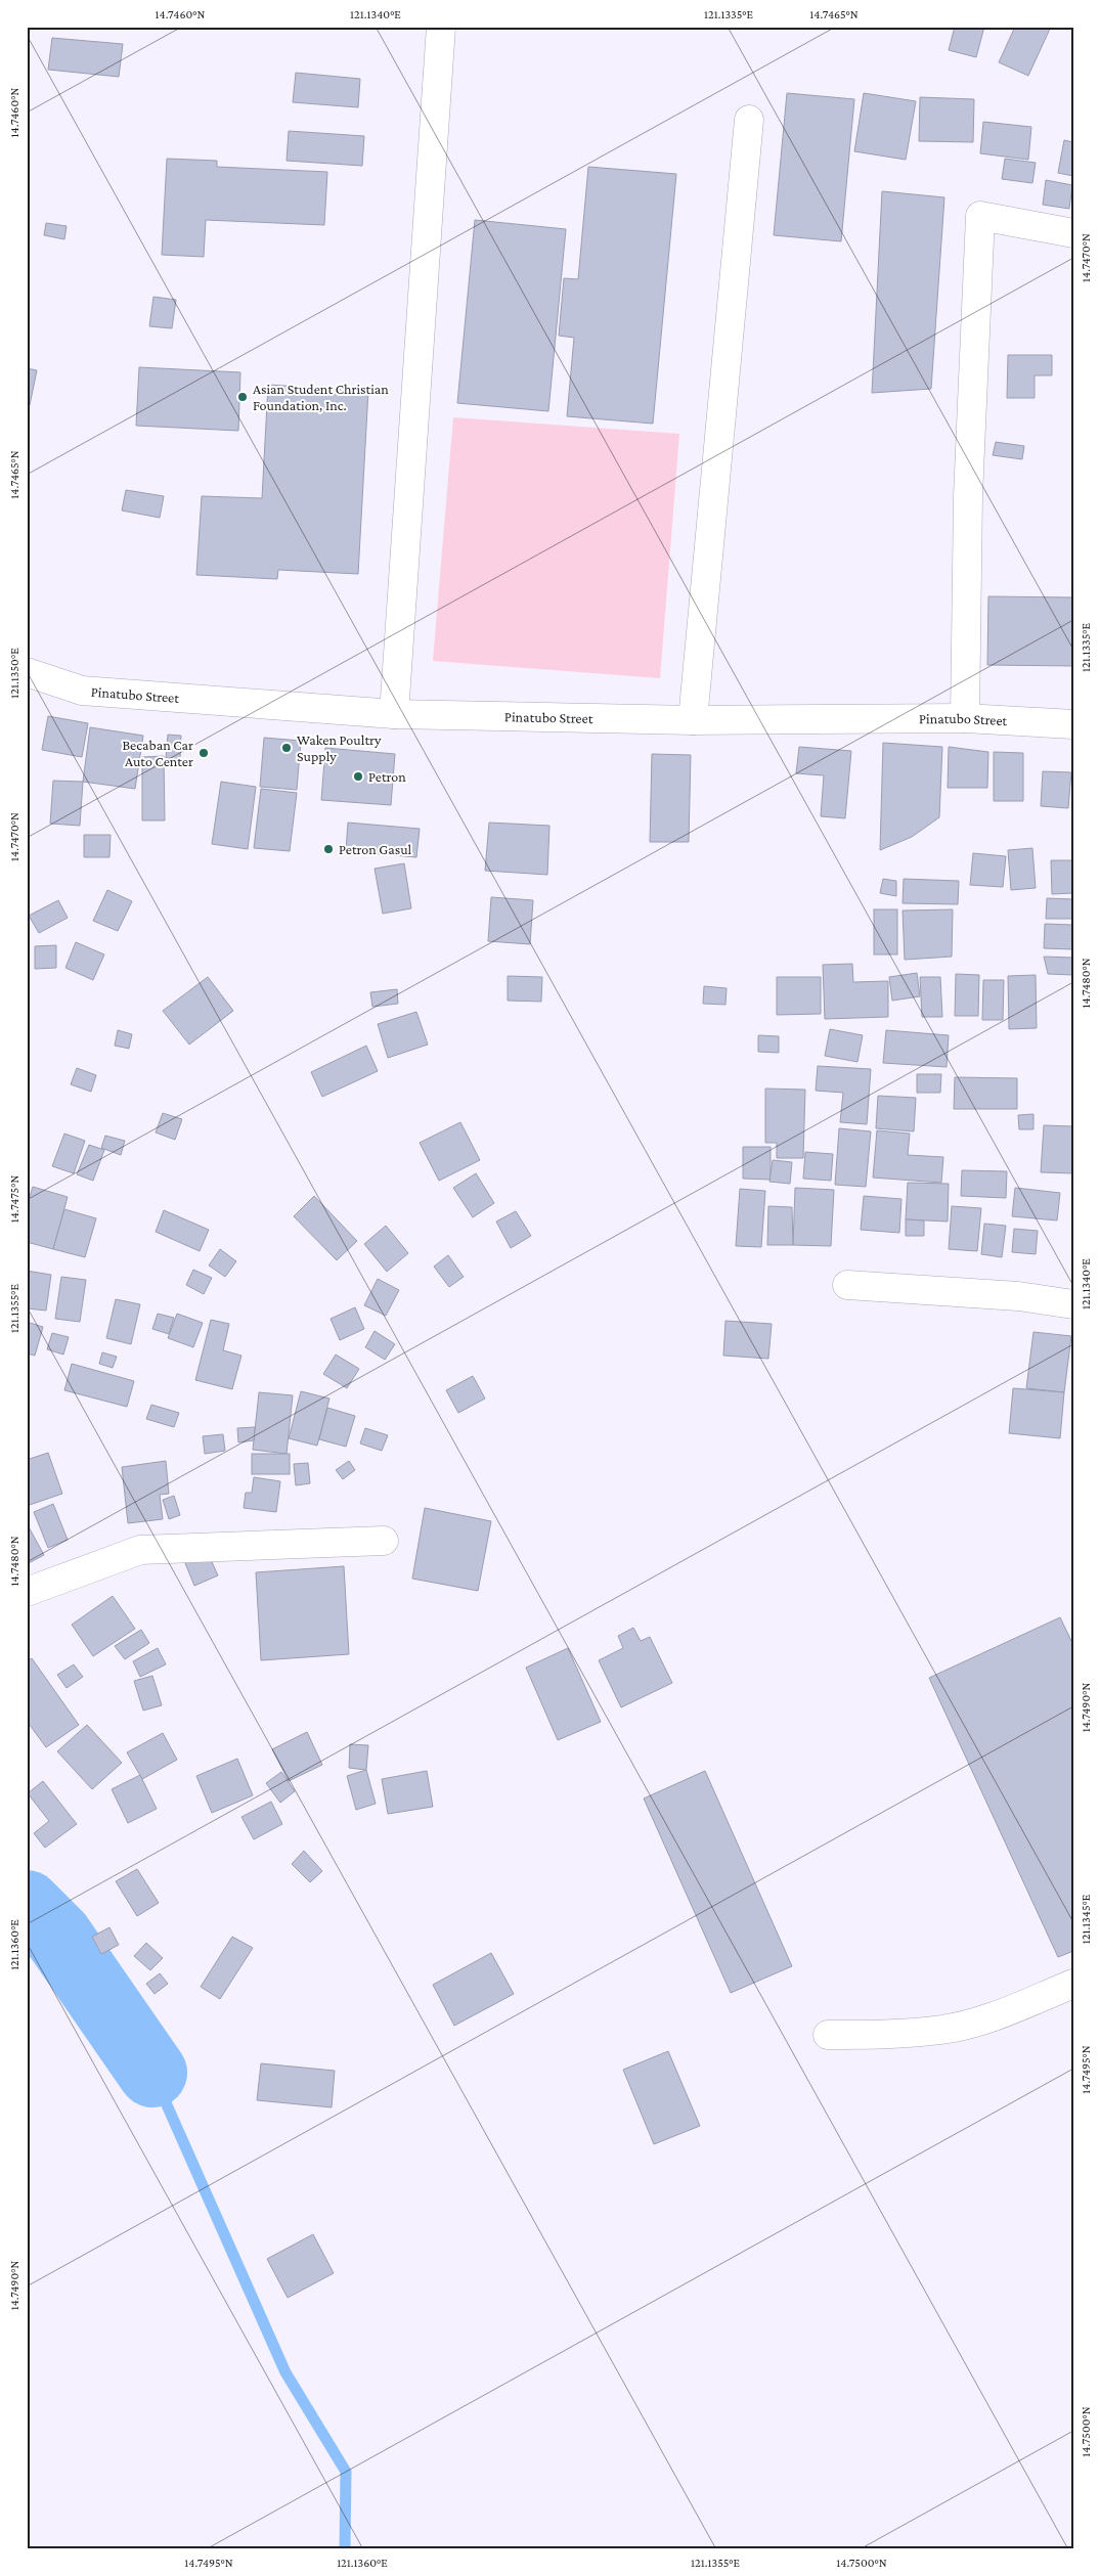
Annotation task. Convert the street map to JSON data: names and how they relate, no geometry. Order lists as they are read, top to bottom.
{
  "streets": {
    "street": ["Pinatubo Street"]
  },
  "places": [
    "Asian Student Christian Foundation, Inc.",
    "Waken Poultry Supply",
    "Becaban Car Auto Center",
    "Petron",
    "Petron Gasul"
  ],
  "coordinates": [
    "14.7460°N",
    "121.1340°E",
    "121.1335°E",
    "14.7465°N",
    "14.7470°N",
    "121.1350°E",
    "14.7480°N",
    "14.7475°N",
    "121.1355°E",
    "14.7490°N",
    "121.1345°E",
    "121.1360°E",
    "14.7495°N",
    "14.7500°N"
  ]
}
